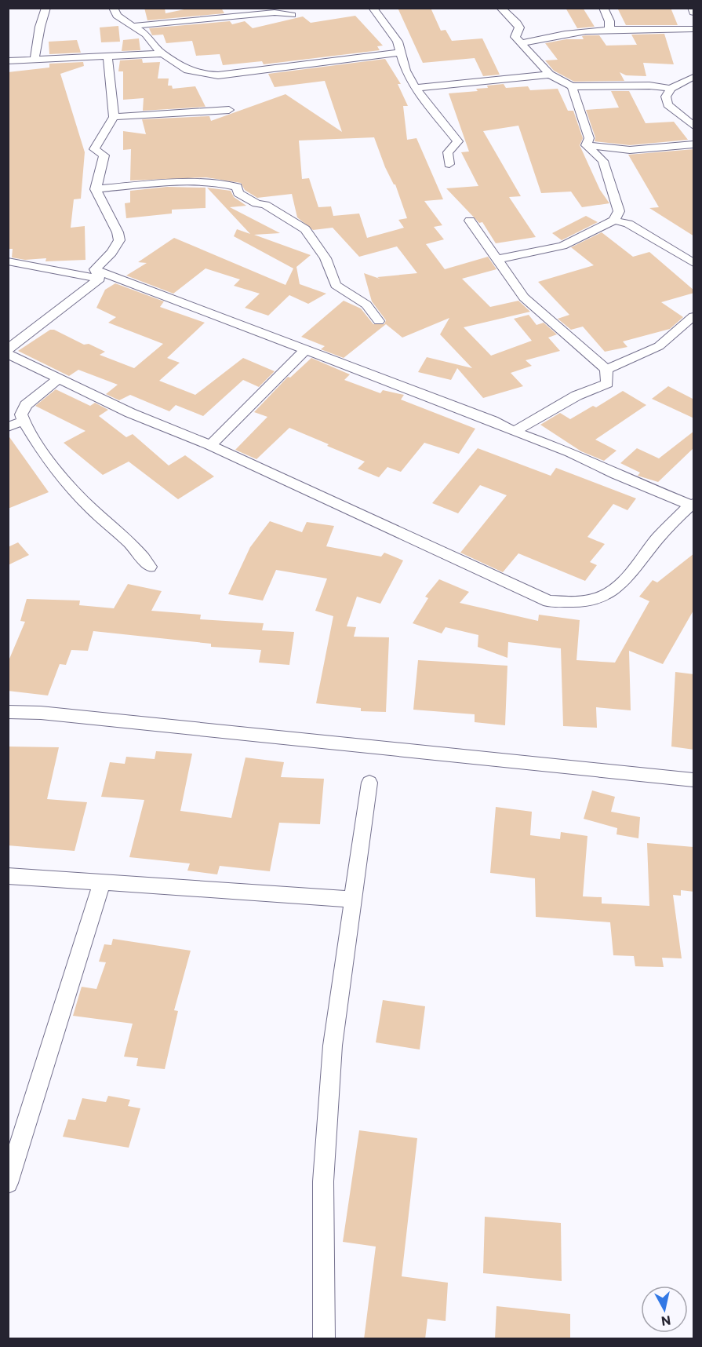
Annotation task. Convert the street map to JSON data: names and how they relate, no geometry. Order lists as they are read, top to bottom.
{
  "north": "bottom"
}
